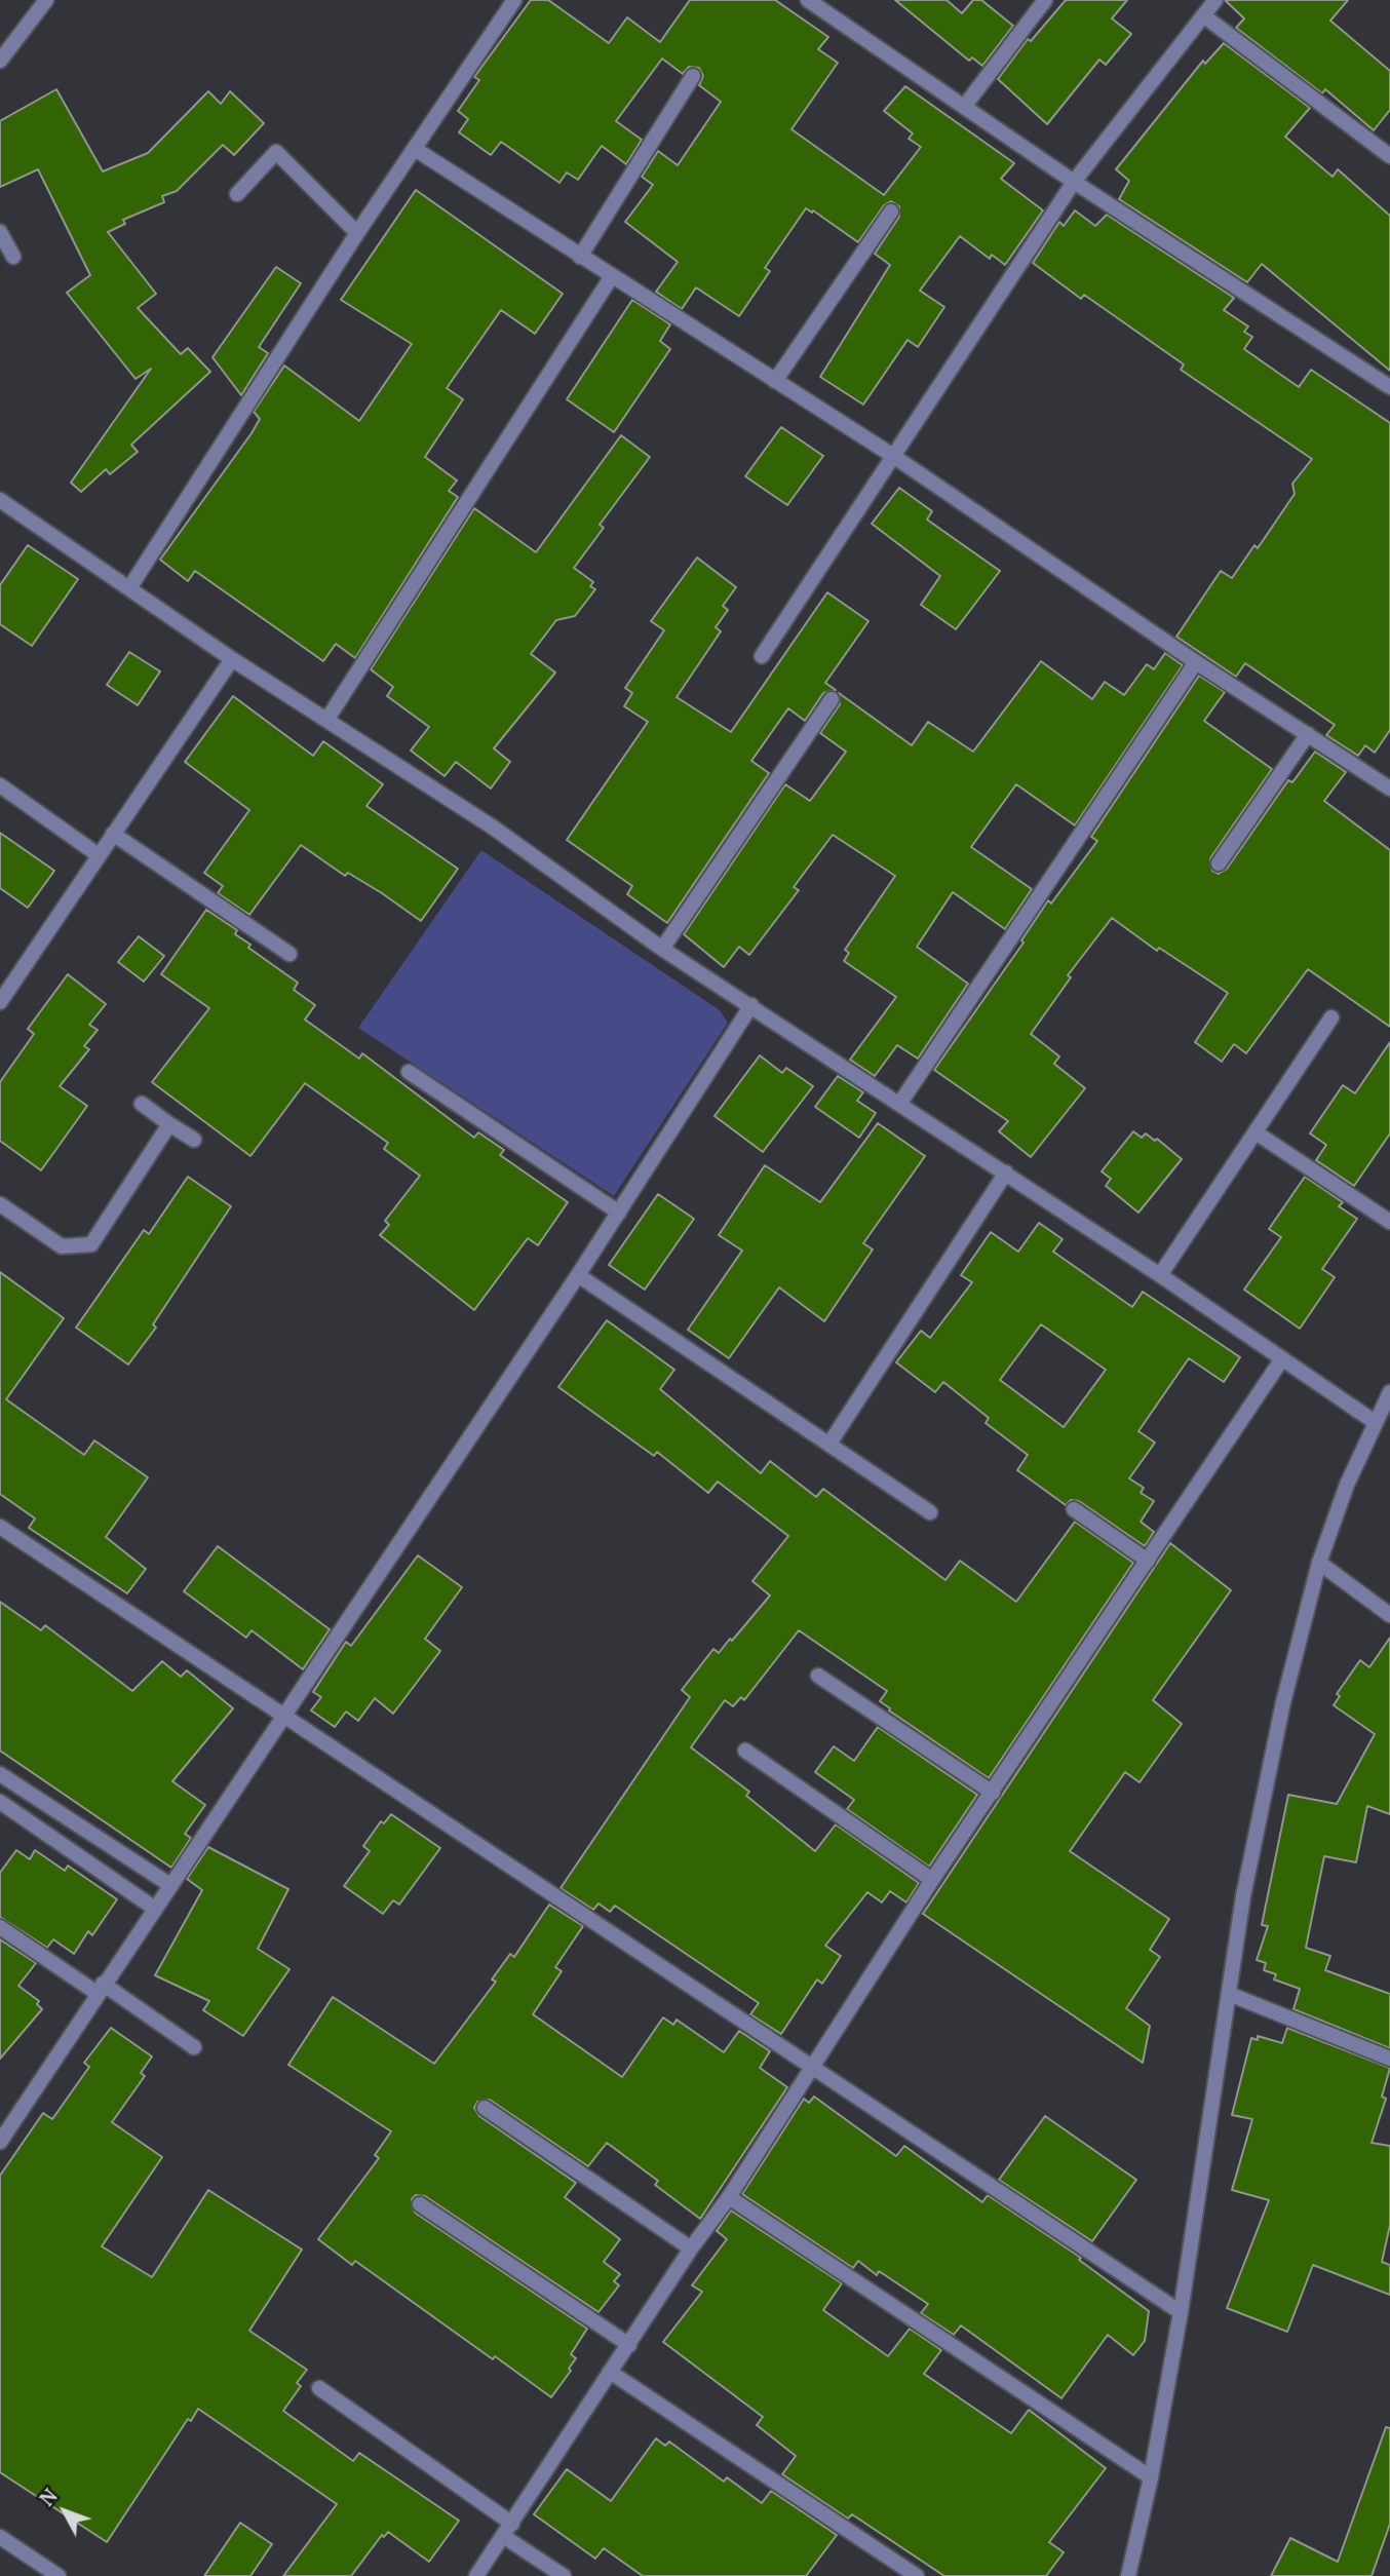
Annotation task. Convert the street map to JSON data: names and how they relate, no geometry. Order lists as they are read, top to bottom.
{
  "north": "top left"
}
